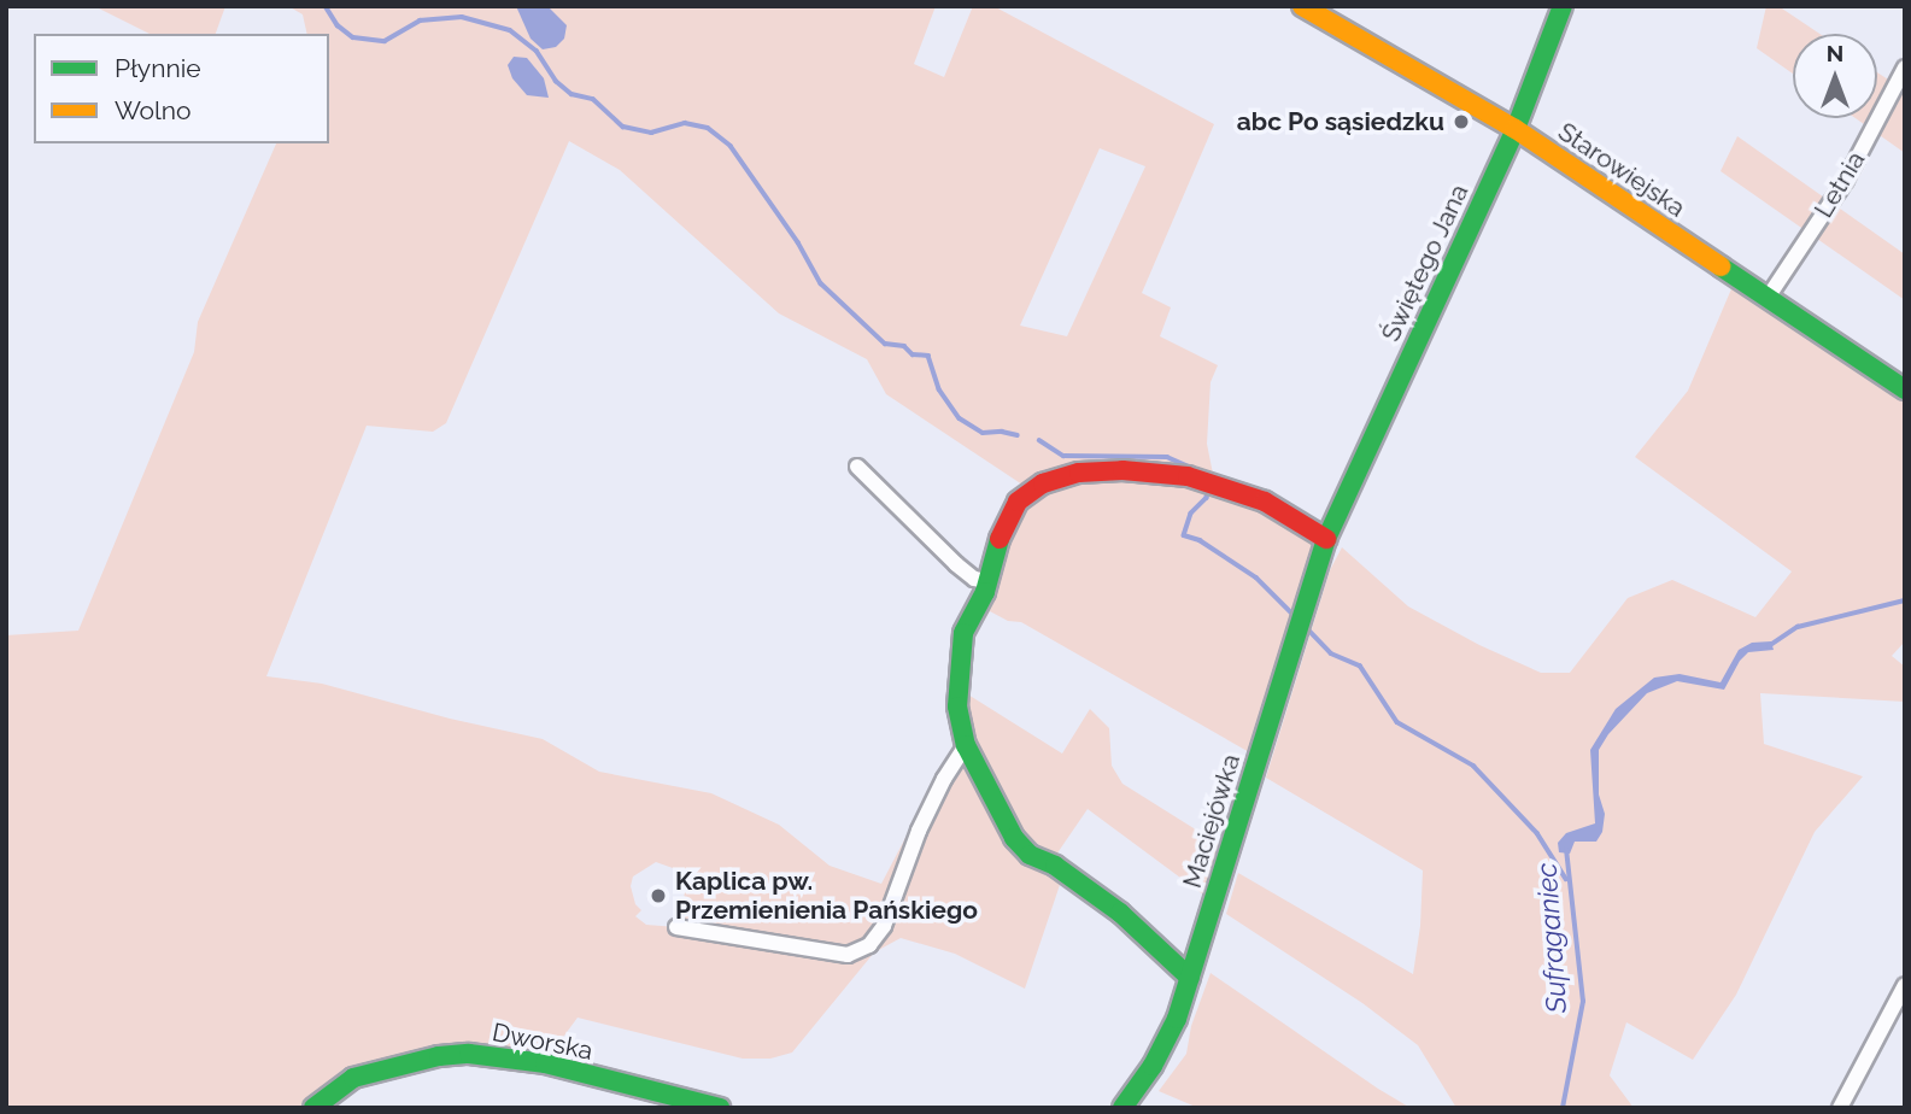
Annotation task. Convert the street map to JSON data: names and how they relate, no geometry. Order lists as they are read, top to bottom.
{
  "streets": {
    "street": [
      "Starowiejska",
      "Letnia",
      "Świętego Jana",
      "Maciejówka",
      "Dworska"
    ]
  },
  "crossings": [
    ["Starowiejska", "Letnia"],
    ["Starowiejska", "Świętego Jana"],
    ["Świętego Jana", "Maciejówka"]
  ],
  "water": ["Sufraganiec"],
  "places": ["abc Po sąsiedzku", "Kaplica pw. Przemienienia Pańskiego"],
  "legend": ["Płynnie", "Wolno"],
  "north": "top"
}
